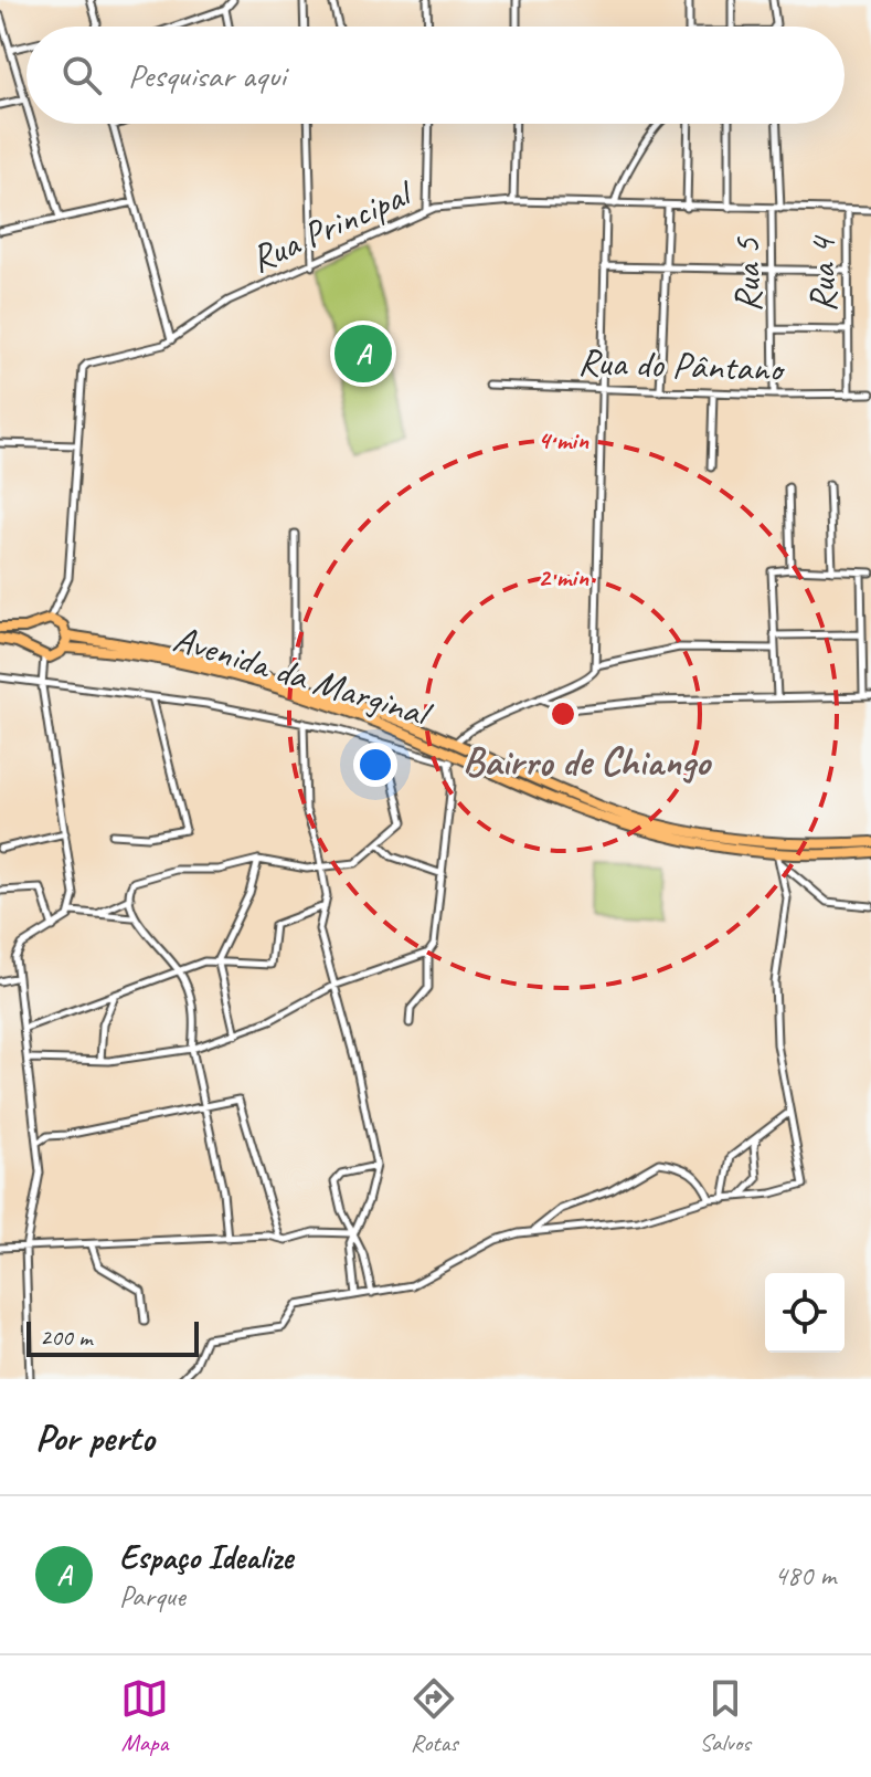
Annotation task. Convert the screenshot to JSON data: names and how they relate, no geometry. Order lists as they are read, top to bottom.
{
  "streets": {
    "main road": ["Avenida da Marginal"],
    "street": [
      "Rua Principal",
      "Rua 5",
      "Rua 4",
      "Rua do Pântano"
    ]
  },
  "crossings": [
    ["Rua Principal", "Rua 5"],
    ["Rua Principal", "Rua 4"],
    ["Rua Principal", "Avenida da Marginal"],
    ["Rua 5", "Rua do Pântano"],
    ["Rua 4", "Rua do Pântano"]
  ],
  "districts": ["Bairro de Chiango"],
  "scale_bar": "200 m",
  "page": {
    "search": "Pesquisar aqui",
    "pins": "A",
    "scale": "200 m",
    "heading": "Por perto",
    "list": [
      {
        "mark": "A",
        "name": "Espaço Idealize",
        "note": "Parque",
        "value": "480 m"
      }
    ],
    "nav": ["Mapa", "Rotas", "Salvos"]
  },
  "rings": ["4 min", "2 min"]
}
